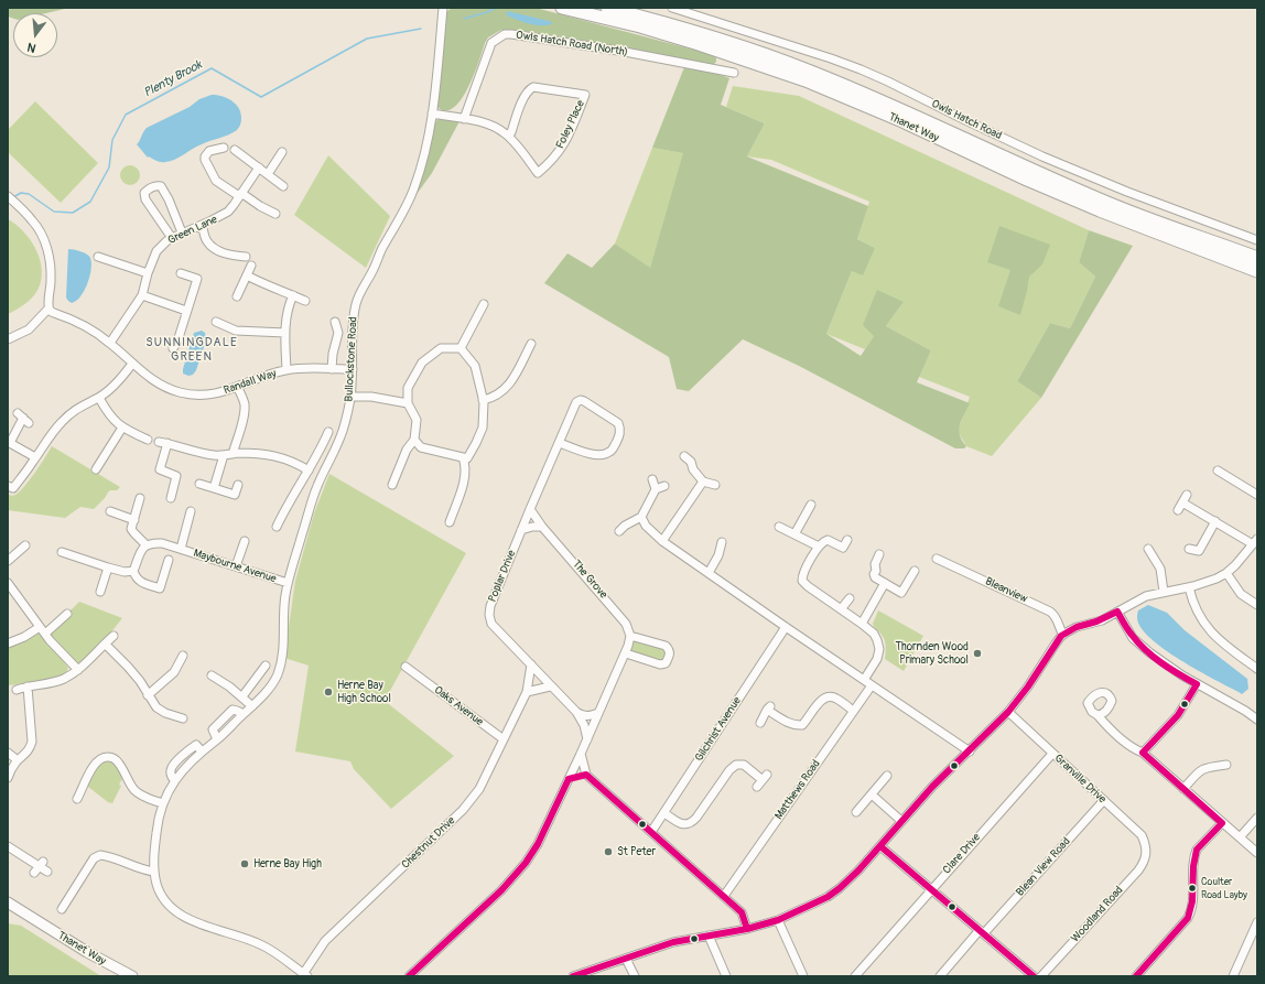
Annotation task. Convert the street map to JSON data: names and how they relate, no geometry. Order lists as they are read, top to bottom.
{
  "streets": {
    "highway": ["Thanet Way"],
    "street": [
      "Owls Hatch Road (North)",
      "Owls Hatch Road",
      "Foley Place",
      "Green Lane",
      "Bullockstone Road",
      "Randall Way",
      "Maybourne Avenue",
      "Poplar Drive",
      "The Grove",
      "Bleanview",
      "Oaks Avenue",
      "Gilchrist Avenue",
      "Granville Drive",
      "Matthews Road",
      "Chestnut Drive",
      "Clare Drive",
      "Blean View Road",
      "Woodland Road"
    ]
  },
  "crossings": [
    ["Green Lane", "Randall Way"],
    ["Bullockstone Road", "Randall Way"],
    ["Bullockstone Road", "Maybourne Avenue"],
    ["Bullockstone Road", "Chestnut Drive"],
    ["Poplar Drive", "The Grove"],
    ["Poplar Drive", "Chestnut Drive"],
    ["Oaks Avenue", "Chestnut Drive"],
    ["Granville Drive", "Clare Drive"],
    ["Granville Drive", "Blean View Road"],
    ["Granville Drive", "Woodland Road"]
  ],
  "districts": ["SUNNINGDALE GREEN"],
  "water": ["Plenty Brook"],
  "places": [
    "Thornden Wood Primary School",
    "Herne Bay High School",
    "St Peter",
    "Herne Bay High",
    "Coulter Road Layby"
  ],
  "north": "bottom"
}
